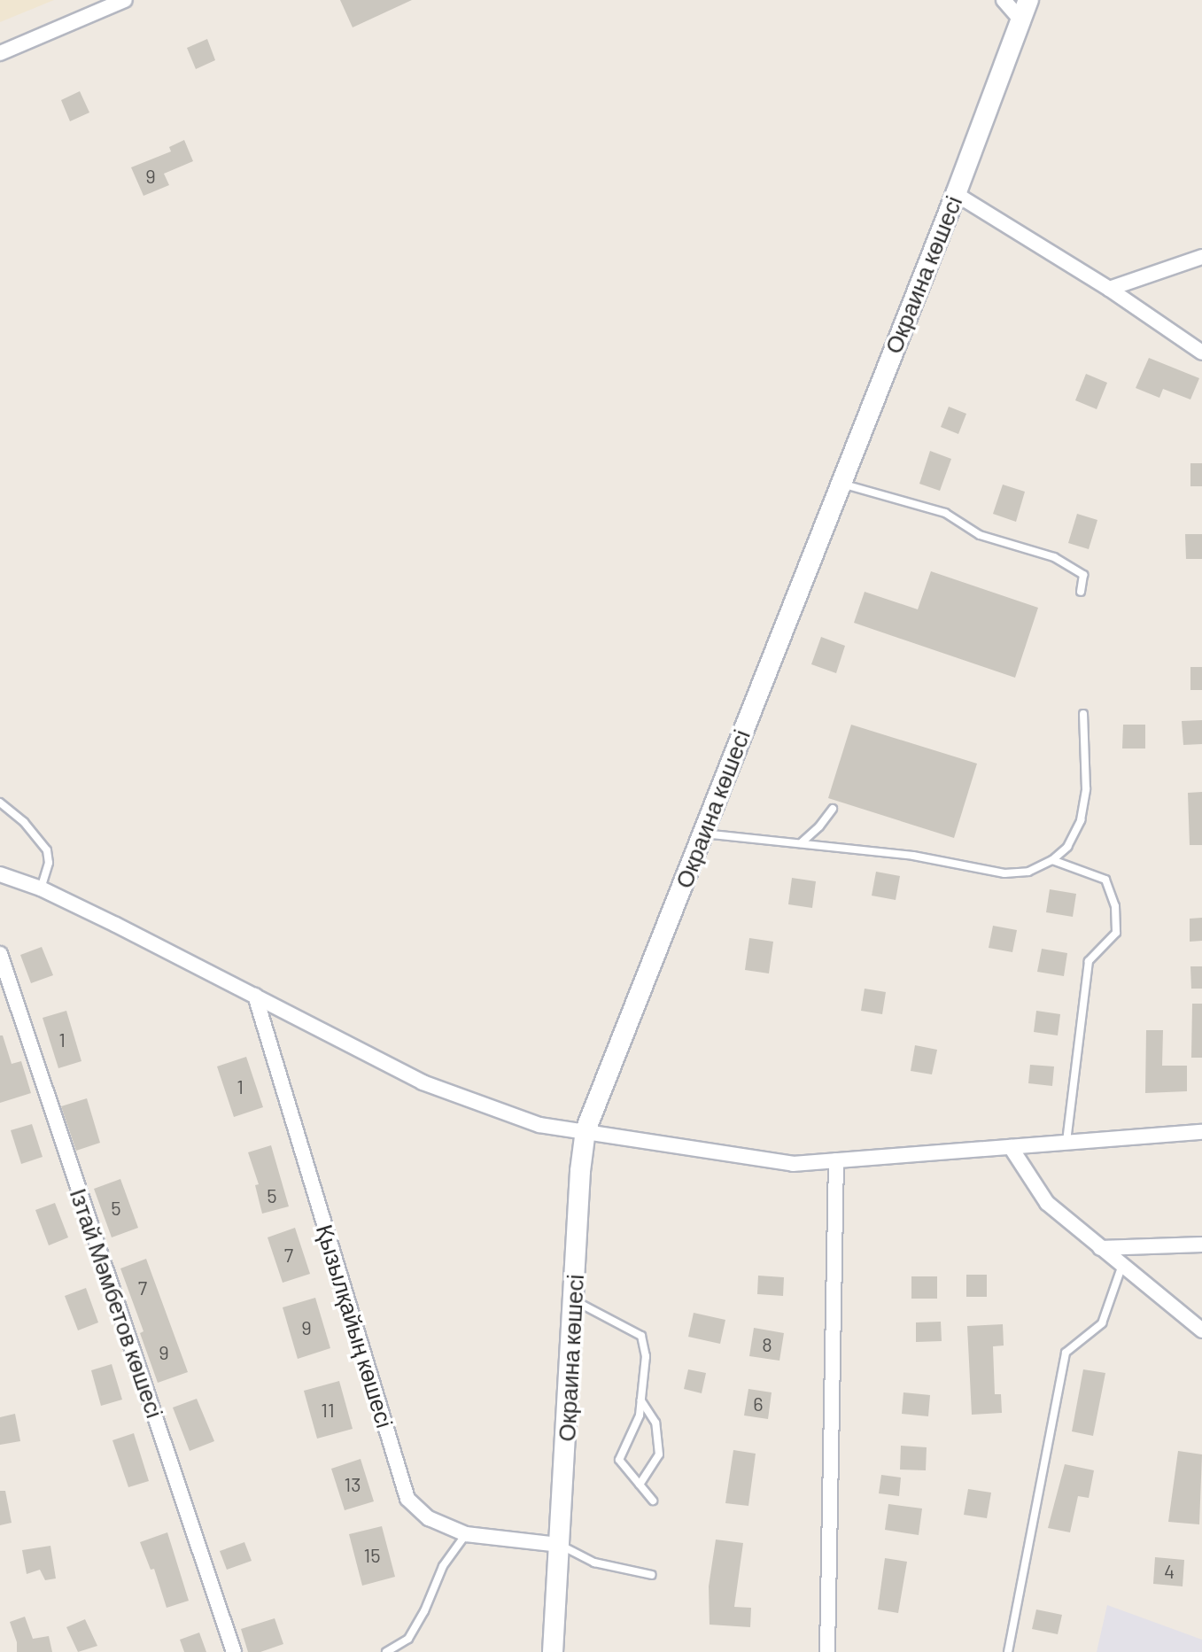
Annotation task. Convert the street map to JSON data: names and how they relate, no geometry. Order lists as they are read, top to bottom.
{
  "streets": {
    "street": ["Окраина көшесі", "Ізтай Мәмбетов көшесі", "Қызылқайың көшесі"]
  },
  "crossings": [
    ["Окраина көшесі", "Қызылқайың көшесі"]
  ],
  "house_numbers": [
    "9",
    "1",
    "1",
    "5",
    "5",
    "7",
    "7",
    "9",
    "8",
    "9",
    "6",
    "11",
    "13",
    "15",
    "4"
  ]
}
